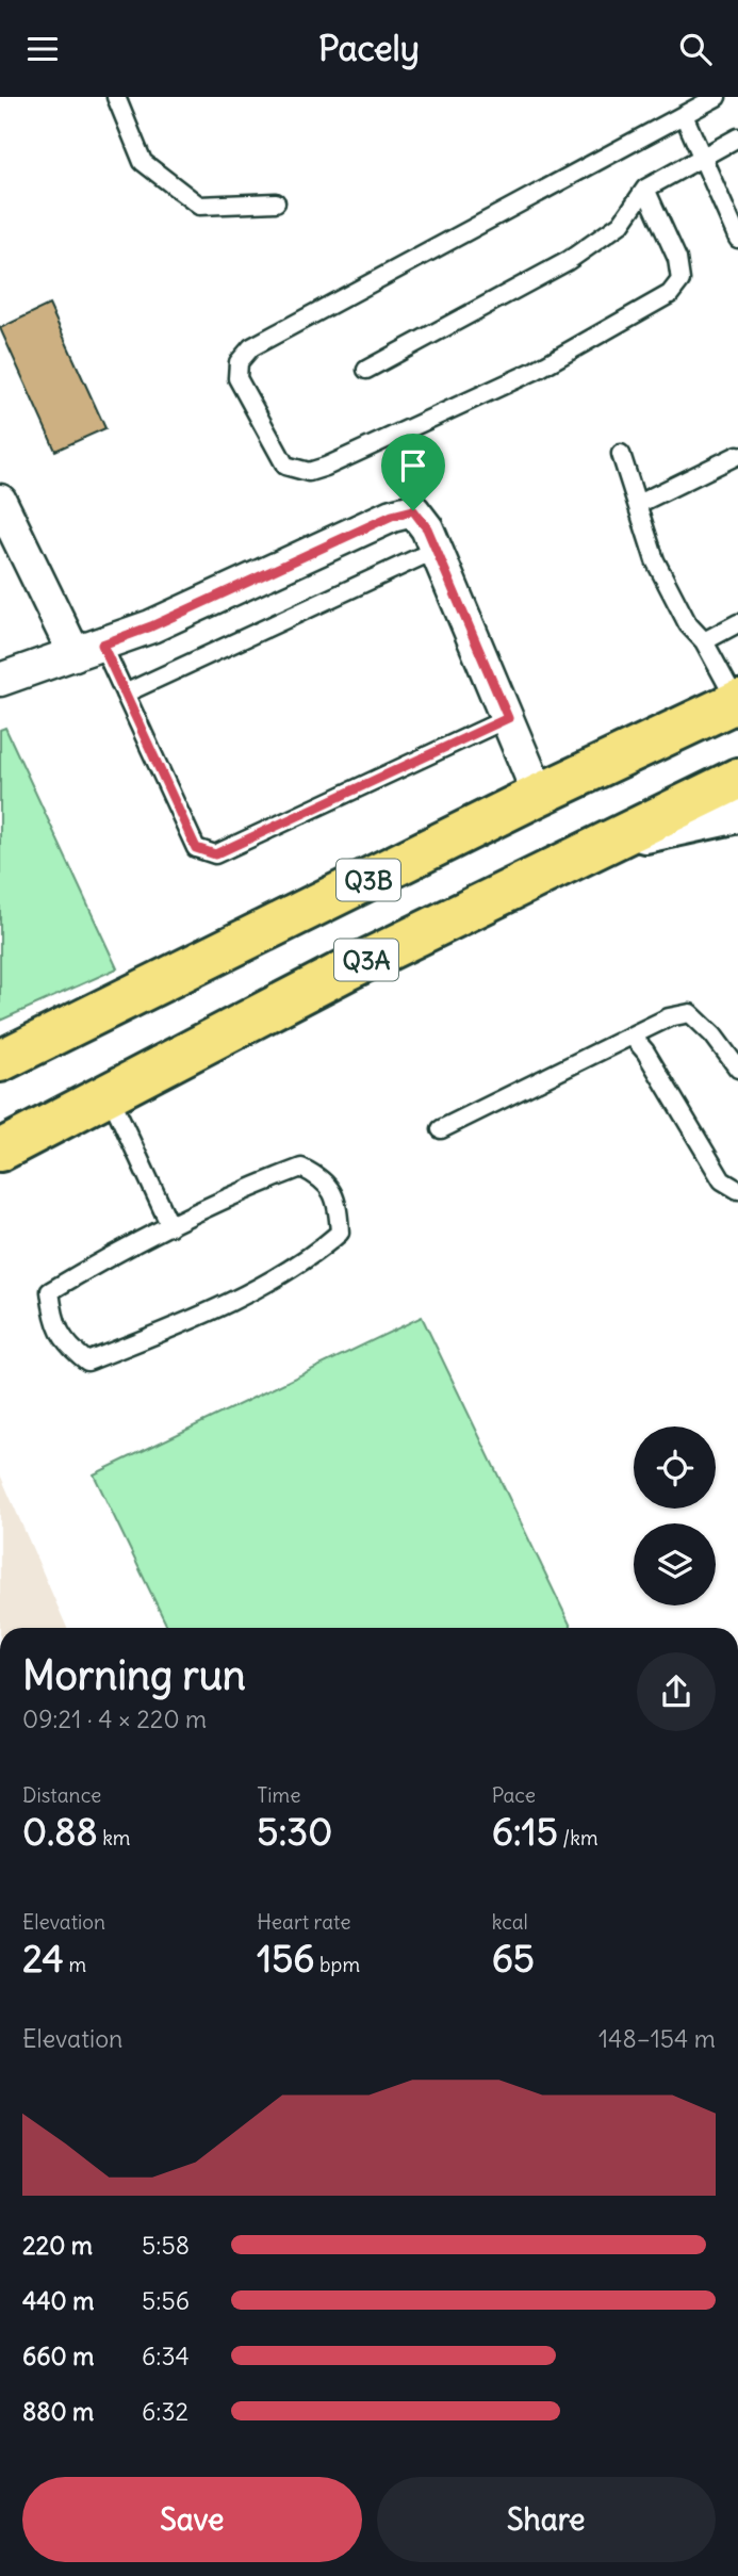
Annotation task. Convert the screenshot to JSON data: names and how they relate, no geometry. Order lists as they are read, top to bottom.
{
  "streets": {
    "main road": ["Q3B", "Q3A"]
  },
  "page": {
    "header": "Pacely",
    "heading": ["Morning run", "09:21 · 4 × 220 m"],
    "stats": [
      ["Distance", "0.88 km"],
      ["Time", "5:30"],
      ["Pace", "6:15 /km"],
      ["Elevation", "24 m"],
      ["Heart rate", "156 bpm"],
      ["kcal", "65"]
    ],
    "chart": ["Elevation", "148–154 m"],
    "list": [
      {
        "name": "220 m",
        "note": "5:58"
      },
      {
        "name": "440 m",
        "note": "5:56"
      },
      {
        "name": "660 m",
        "note": "6:34"
      },
      {
        "name": "880 m",
        "note": "6:32"
      }
    ],
    "buttons": ["Save", "Share"]
  }
}
